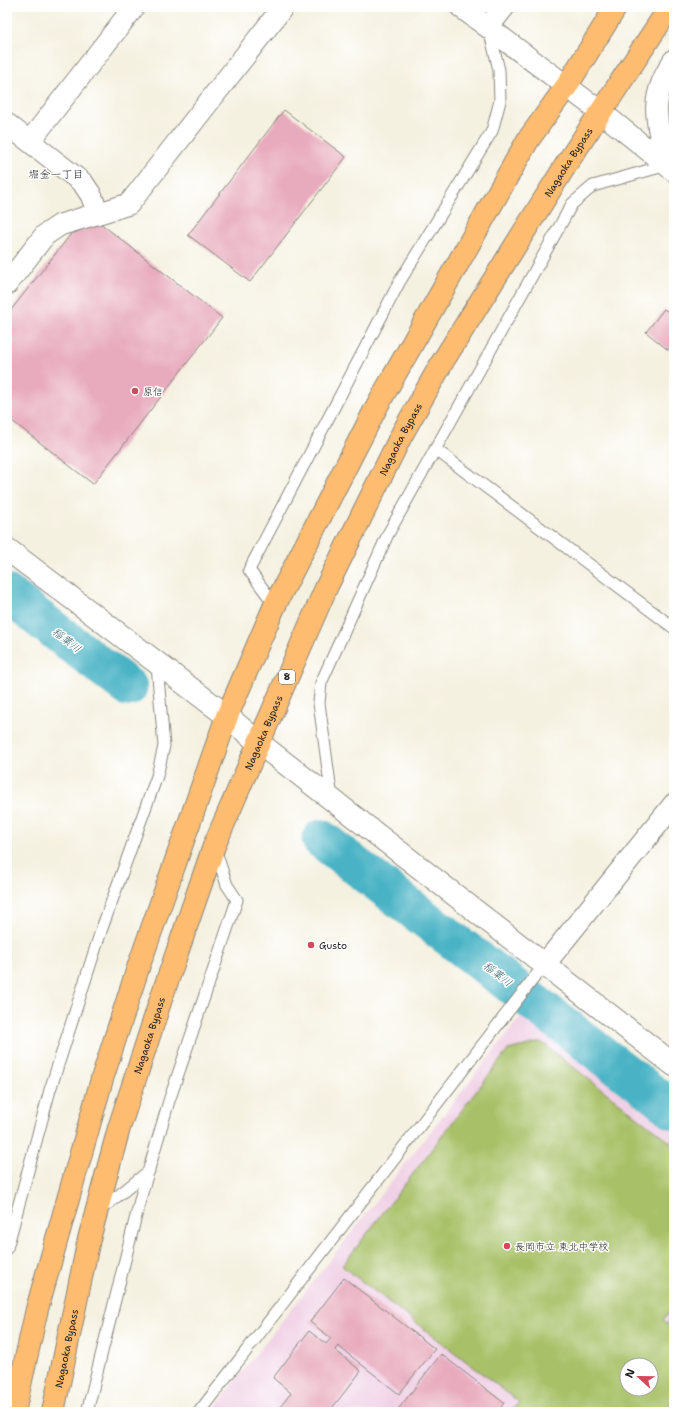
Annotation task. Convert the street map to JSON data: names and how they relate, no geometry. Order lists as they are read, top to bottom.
{
  "streets": {
    "highway": ["Nagaoka Bypass", "8"]
  },
  "districts": ["堀金一丁目"],
  "water": ["稲葉川"],
  "places": ["原信", "Gusto", "長岡市立 東北中学校"],
  "north": "left"
}
